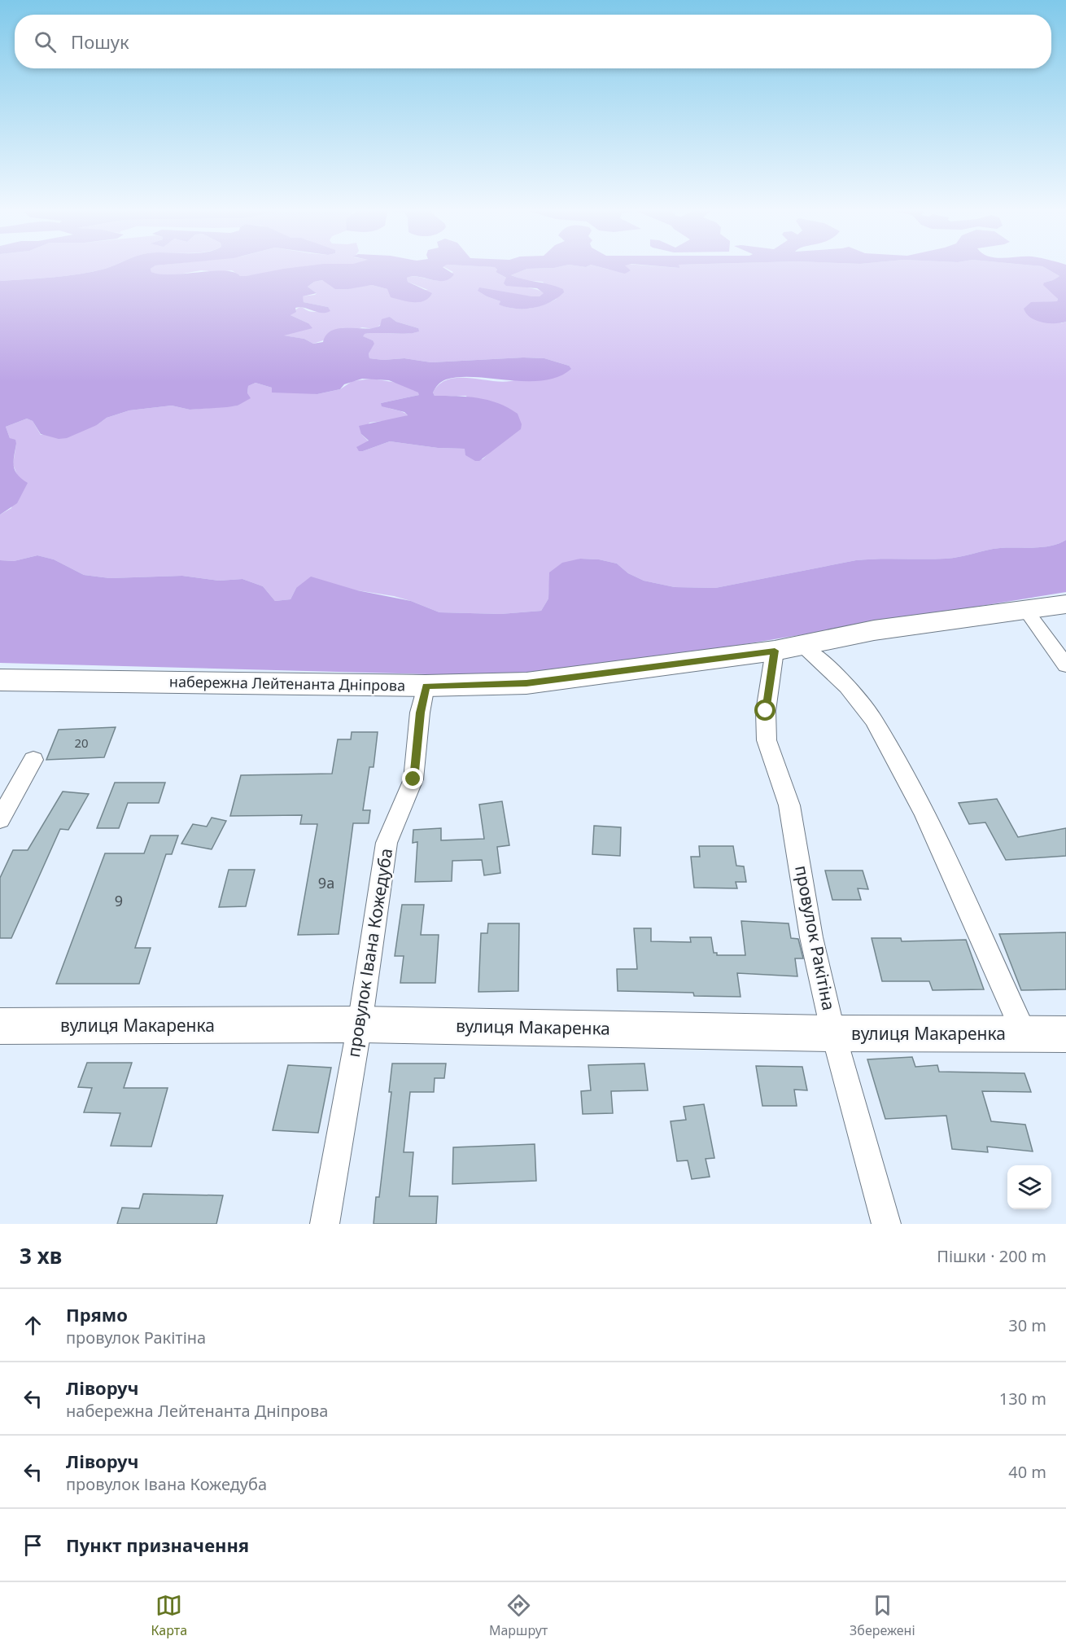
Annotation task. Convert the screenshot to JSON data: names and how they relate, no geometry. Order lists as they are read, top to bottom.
{
  "streets": {
    "main road": ["набережна Лейтенанта Дніпрова", "вулиця Макаренка"],
    "street": ["провулок Ракітіна", "провулок Івана Кожедуба"]
  },
  "crossings": [
    ["набережна Лейтенанта Дніпрова", "провулок Ракітіна"],
    ["набережна Лейтенанта Дніпрова", "провулок Івана Кожедуба"],
    ["провулок Ракітіна", "вулиця Макаренка"],
    ["провулок Івана Кожедуба", "вулиця Макаренка"]
  ],
  "house_numbers": ["20", "9а", "9"],
  "page": {
    "search": "Пошук",
    "heading": ["3 хв", "Пішки · 200 m"],
    "list": [
      ["Прямо", "провулок Ракітіна", "30 m"],
      ["Ліворуч", "набережна Лейтенанта Дніпрова", "130 m"],
      ["Ліворуч", "провулок Івана Кожедуба", "40 m"],
      "Пункт призначення"
    ],
    "nav": ["Карта", "Маршрут", "Збережені"]
  }
}
